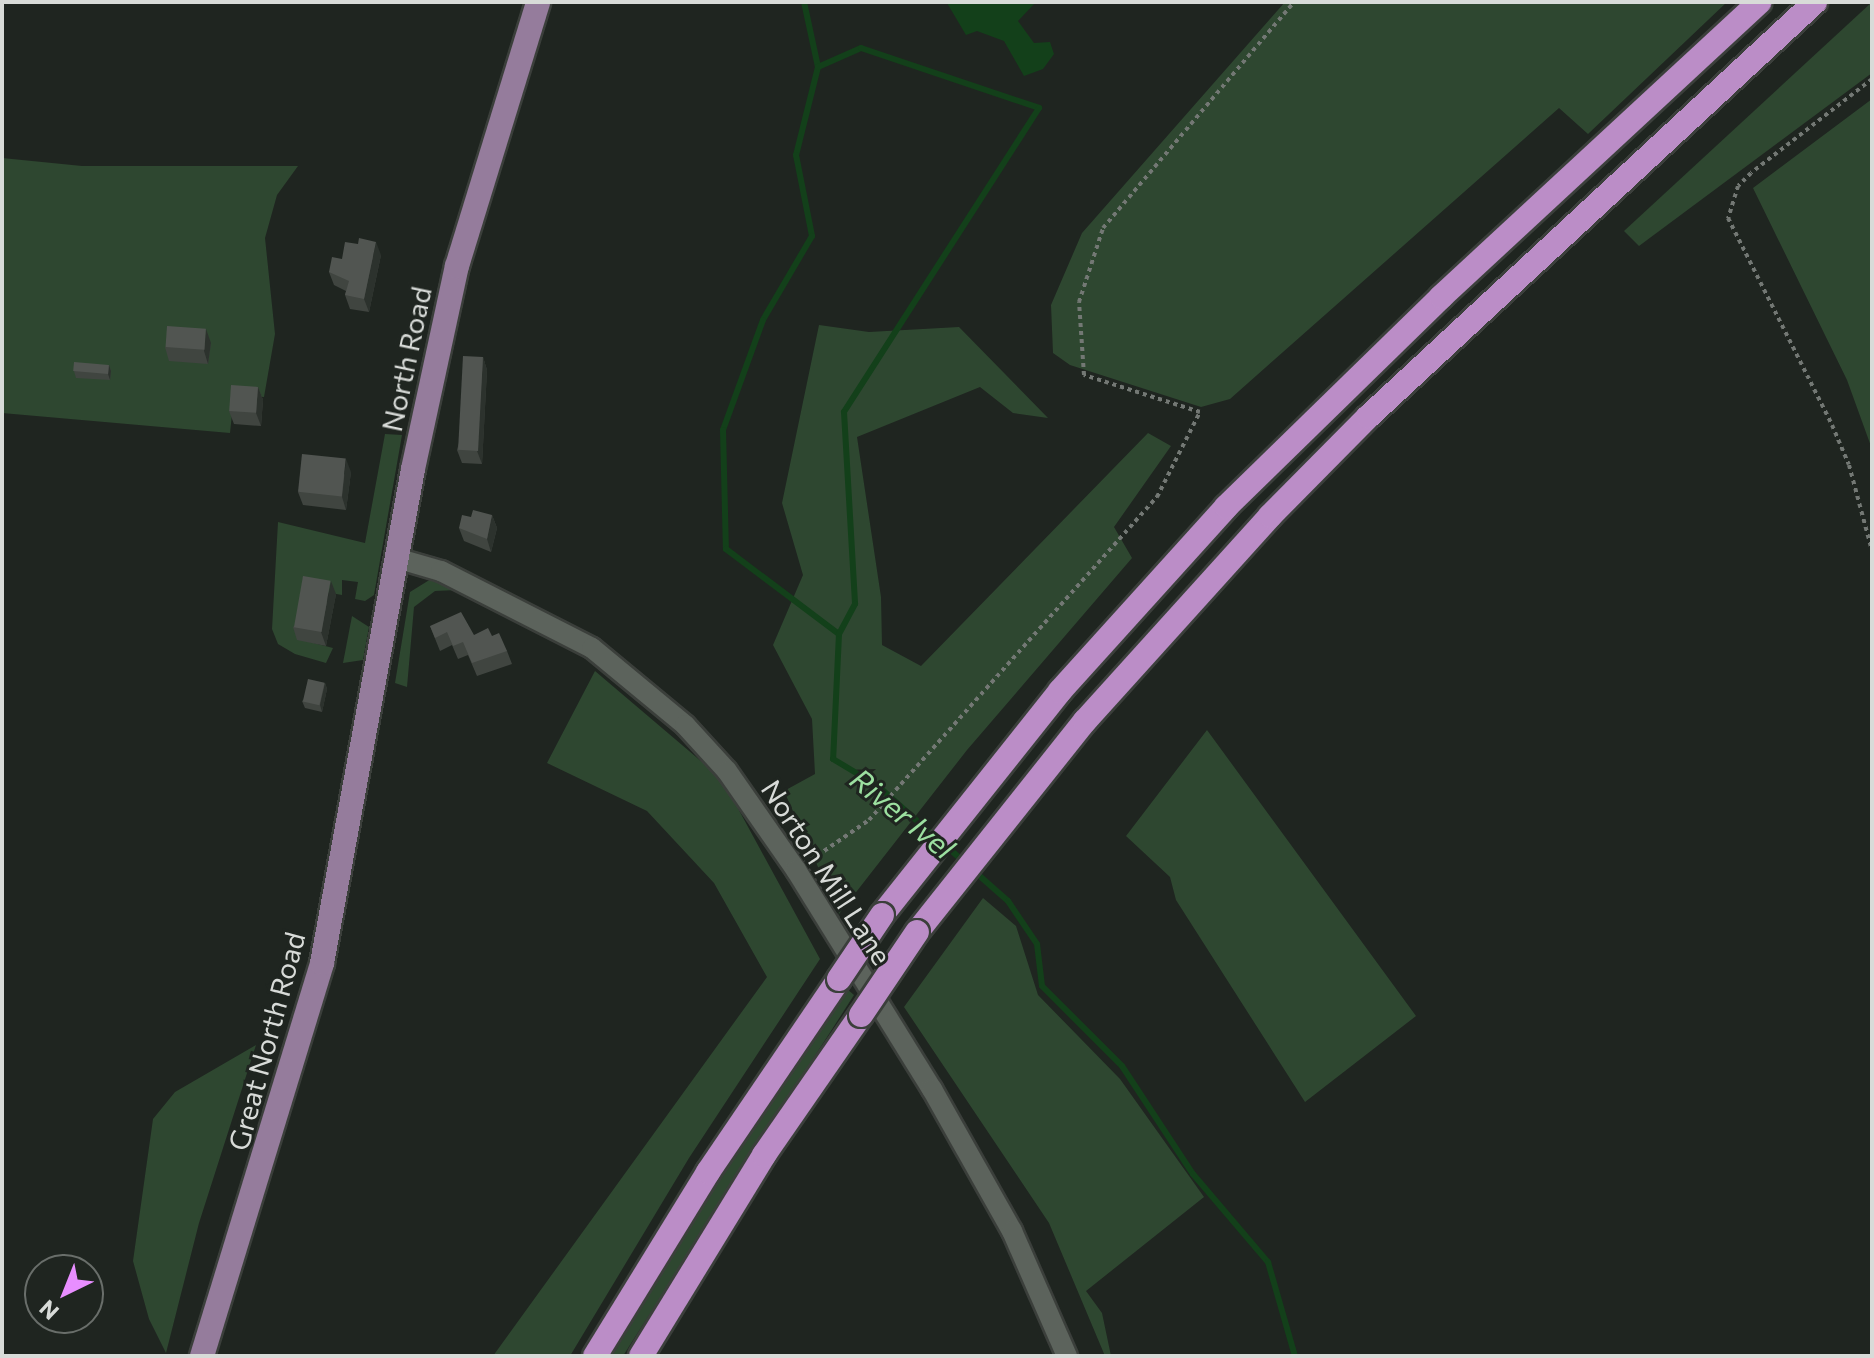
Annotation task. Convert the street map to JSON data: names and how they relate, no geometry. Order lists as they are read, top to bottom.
{
  "streets": {
    "main road": ["North Road", "Great North Road"],
    "street": ["Norton Mill Lane"]
  },
  "crossings": [
    ["North Road", "Norton Mill Lane"],
    ["North Road", "Great North Road"]
  ],
  "water": ["River Ivel"],
  "north": "bottom left"
}
